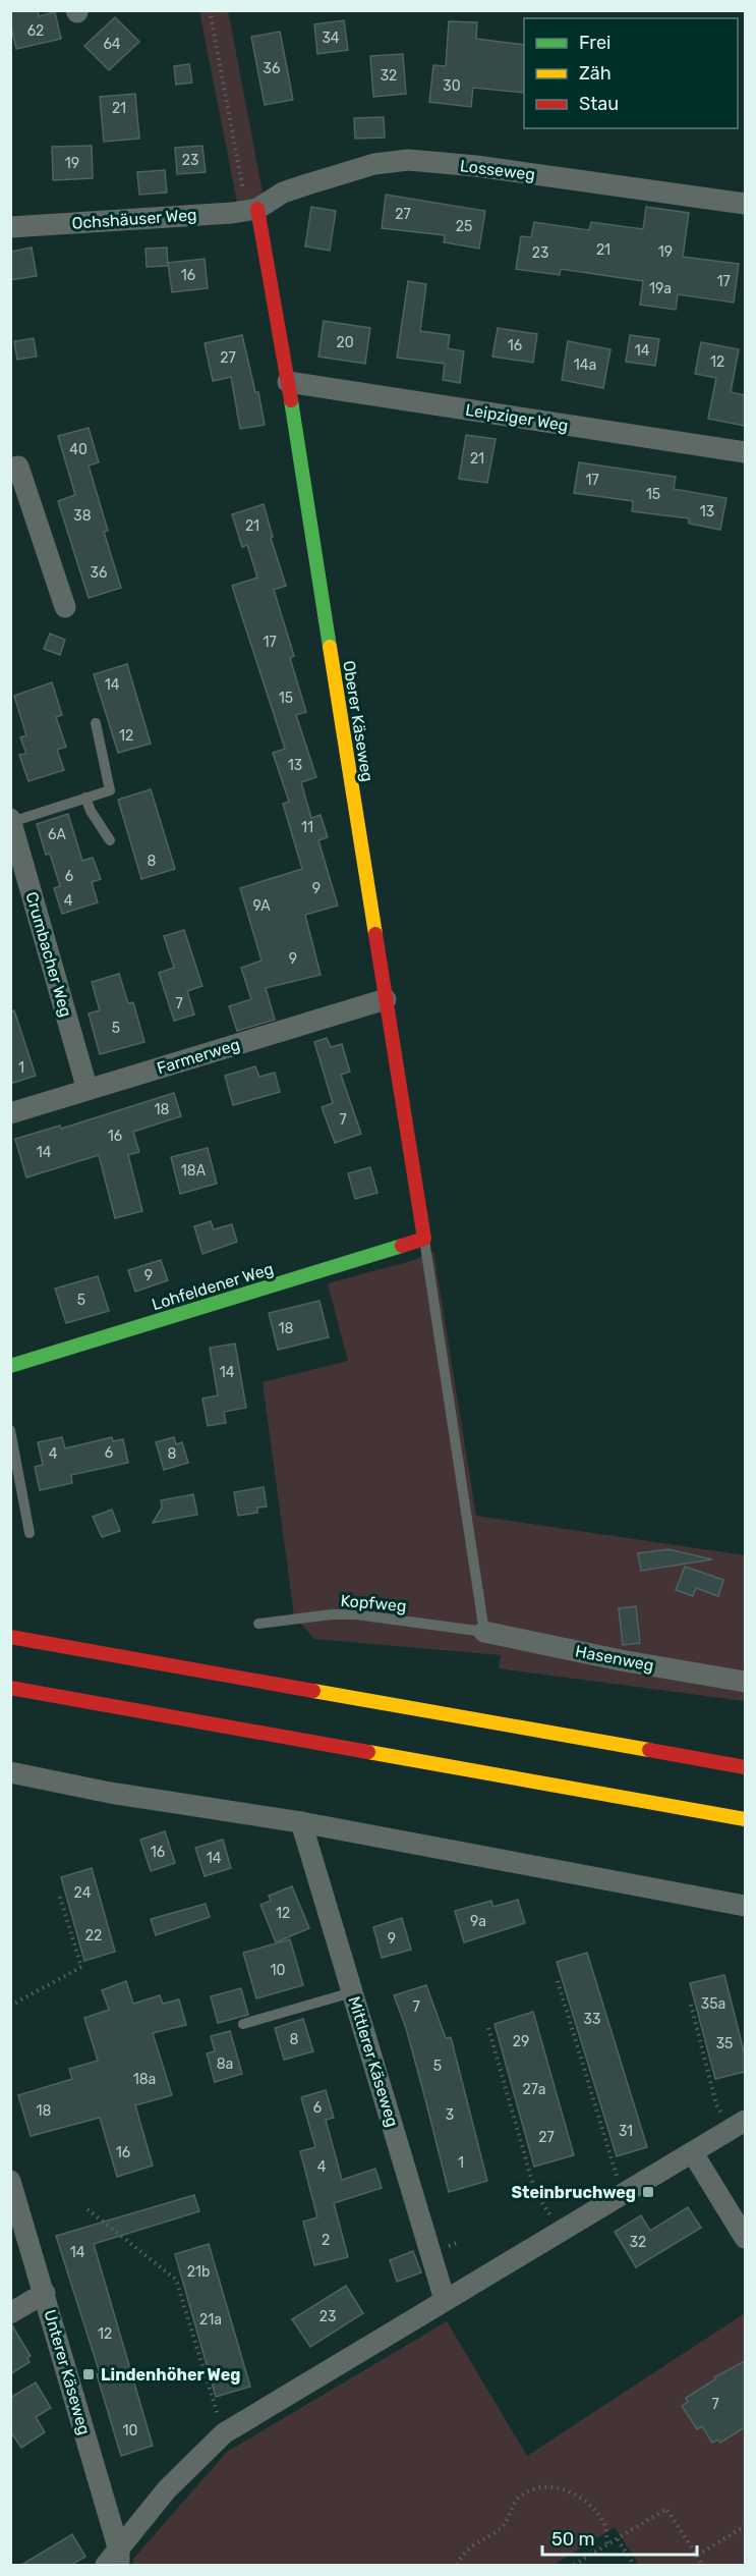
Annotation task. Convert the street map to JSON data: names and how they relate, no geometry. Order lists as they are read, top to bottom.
{
  "streets": {
    "main road": ["Oberer Käseweg", "Lohfeldener Weg"],
    "street": [
      "Losseweg",
      "Ochshäuser Weg",
      "Leipziger Weg",
      "Crumbacher Weg",
      "Farmerweg",
      "Hasenweg",
      "Mittlerer Käseweg",
      "Unterer Käseweg"
    ],
    "lane": ["Kopfweg"]
  },
  "crossings": [
    ["Losseweg", "Ochshäuser Weg"],
    ["Losseweg", "Oberer Käseweg"],
    ["Ochshäuser Weg", "Oberer Käseweg"],
    ["Leipziger Weg", "Oberer Käseweg"],
    ["Oberer Käseweg", "Farmerweg"],
    ["Oberer Käseweg", "Lohfeldener Weg"],
    ["Crumbacher Weg", "Farmerweg"],
    ["Kopfweg", "Hasenweg"]
  ],
  "places": {
    "transit": ["Steinbruchweg", "Lindenhöher Weg"]
  },
  "house_numbers": [
    "62",
    "34",
    "64",
    "36",
    "32",
    "30",
    "21",
    "23",
    "19",
    "27",
    "25",
    "21",
    "19",
    "23",
    "16",
    "17",
    "19a",
    "20",
    "16",
    "14",
    "27",
    "12",
    "14a",
    "40",
    "21",
    "17",
    "15",
    "13",
    "38",
    "21",
    "36",
    "17",
    "14",
    "15",
    "12",
    "13",
    "11",
    "6A",
    "8",
    "6",
    "9",
    "4",
    "9A",
    "9",
    "7",
    "5",
    "1",
    "18",
    "7",
    "16",
    "14",
    "18A",
    "9",
    "5",
    "18",
    "14",
    "6",
    "4",
    "8",
    "16",
    "14",
    "24",
    "12",
    "9a",
    "22",
    "9",
    "10",
    "35a",
    "7",
    "33",
    "8",
    "29",
    "35",
    "8a",
    "5",
    "18a",
    "27a",
    "6",
    "18",
    "3",
    "31",
    "27",
    "16",
    "1",
    "4",
    "2",
    "32",
    "14",
    "21b",
    "23",
    "21a",
    "12",
    "7",
    "10"
  ],
  "legend": ["Frei", "Zäh", "Stau"],
  "scale_bar": "50 m"
}
